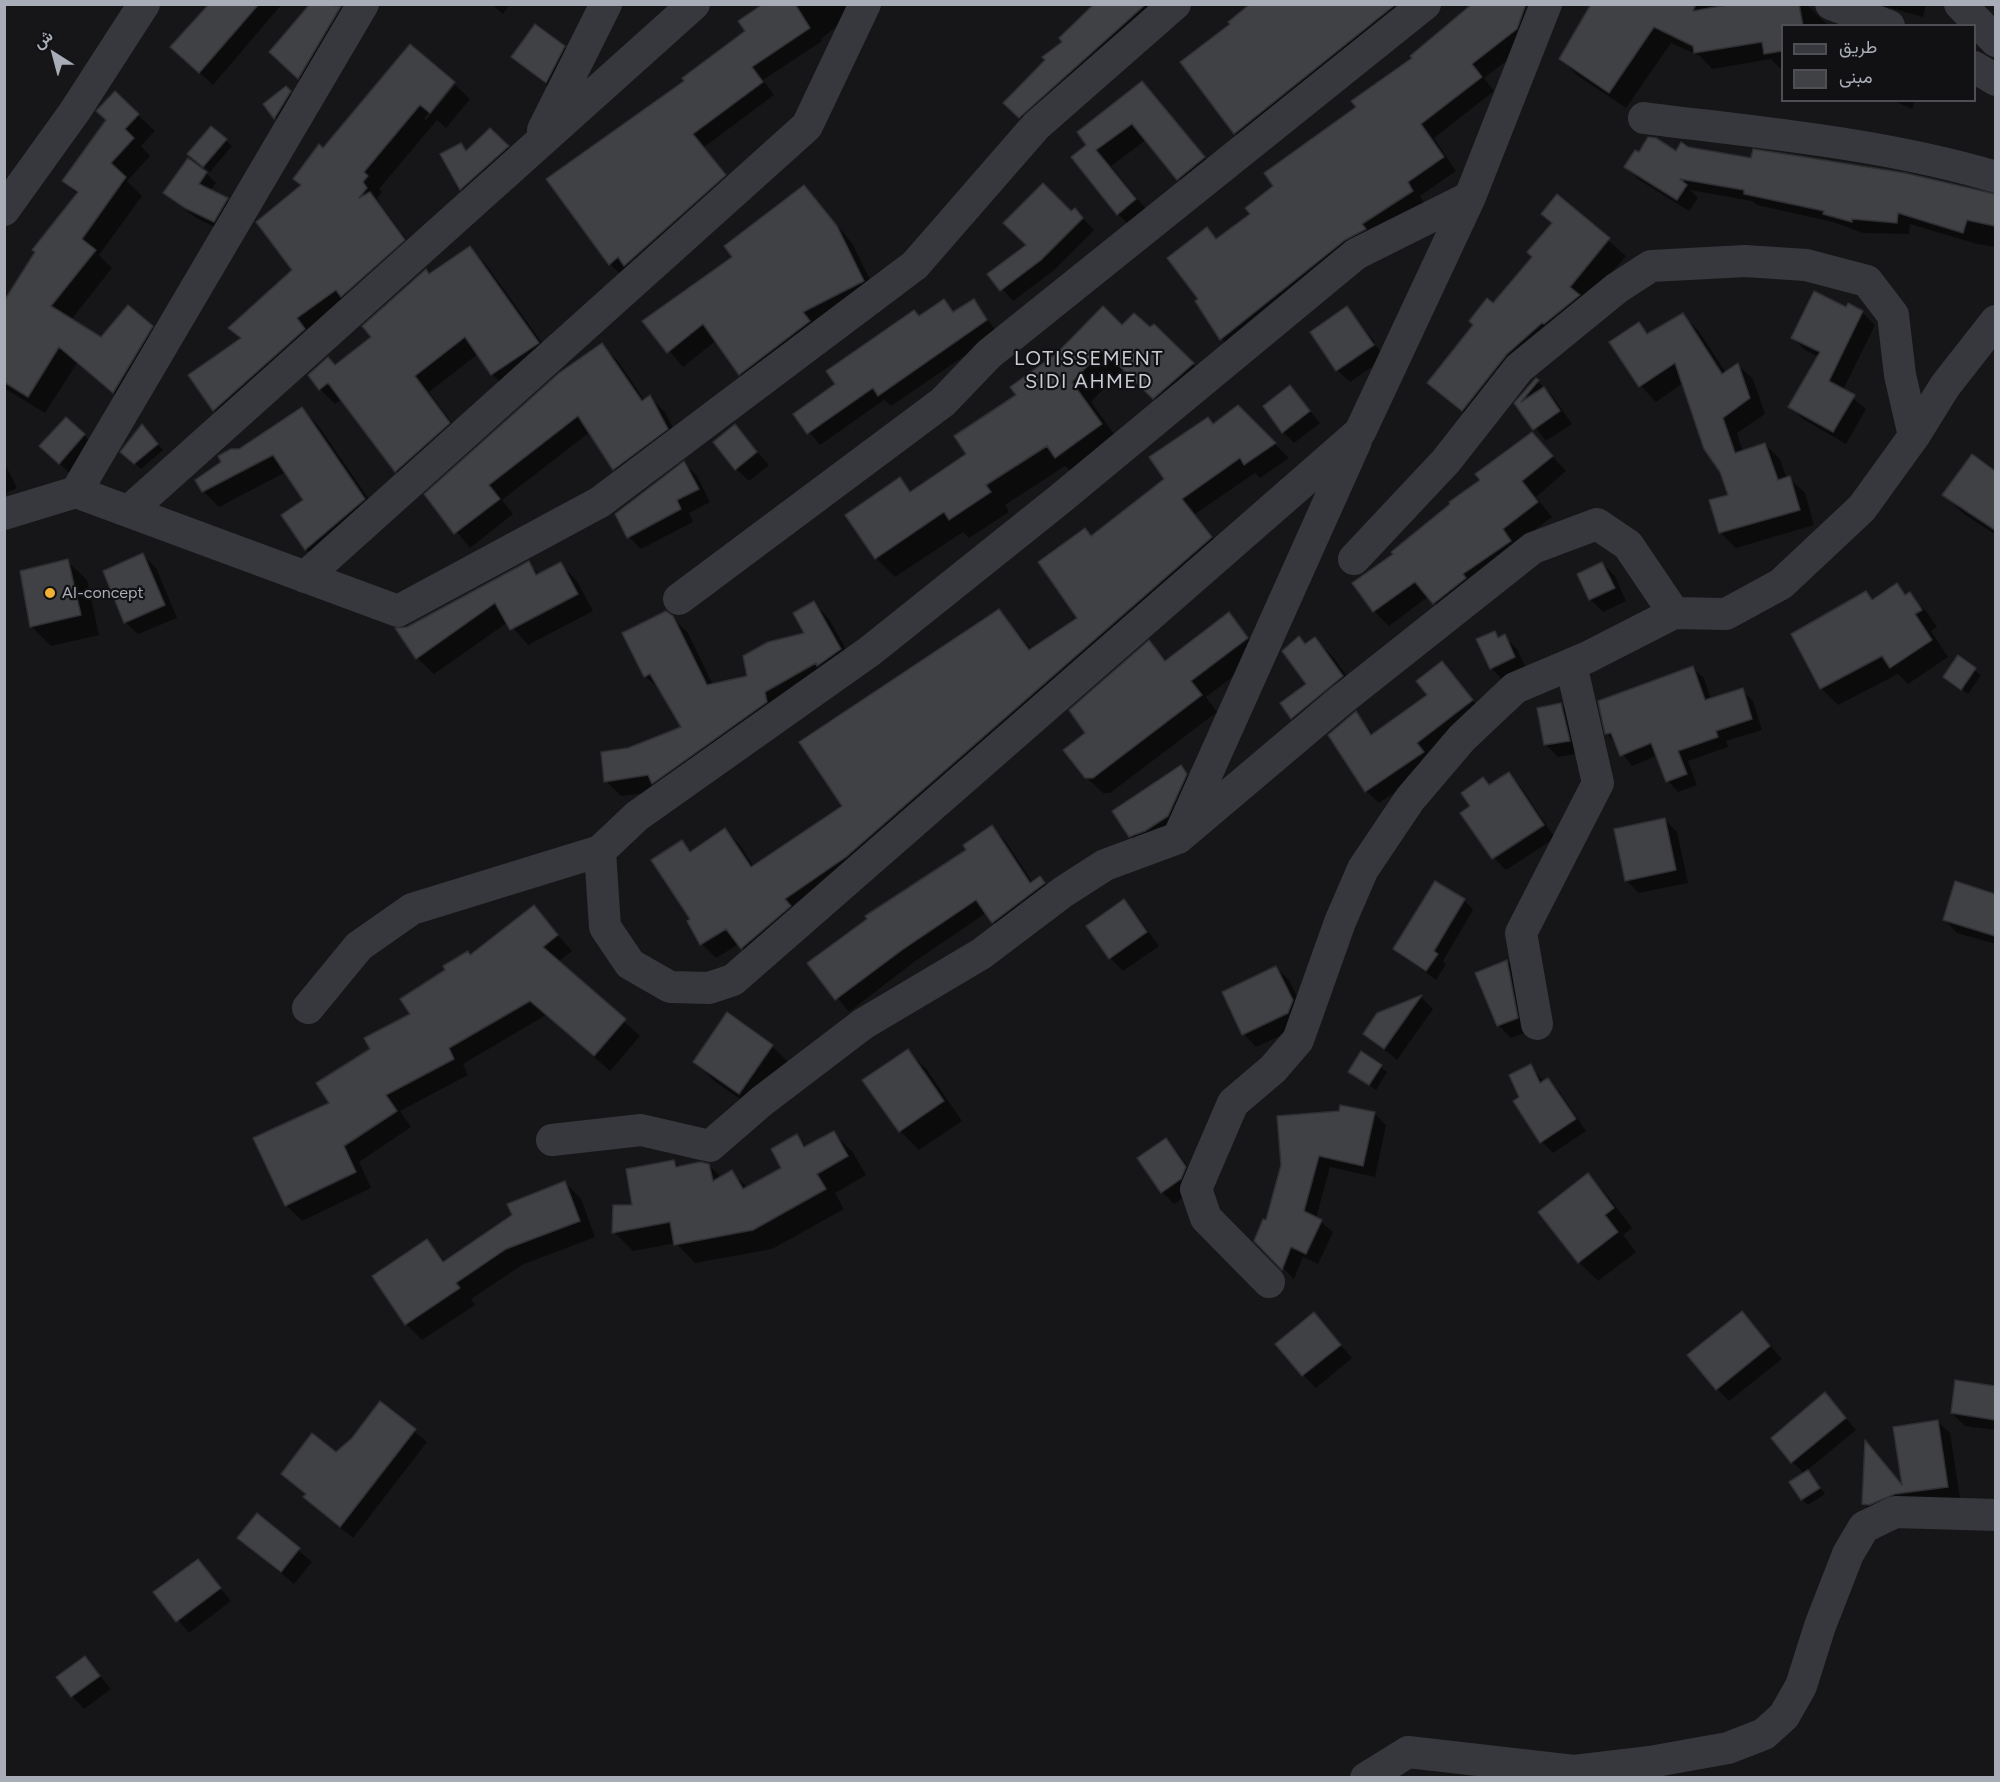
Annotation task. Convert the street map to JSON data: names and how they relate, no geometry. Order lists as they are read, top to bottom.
{
  "districts": ["LOTISSEMENT SIDI AHMED"],
  "places": ["AI-concept"],
  "legend": ["طريق", "مبنى"],
  "north": "top left"
}
